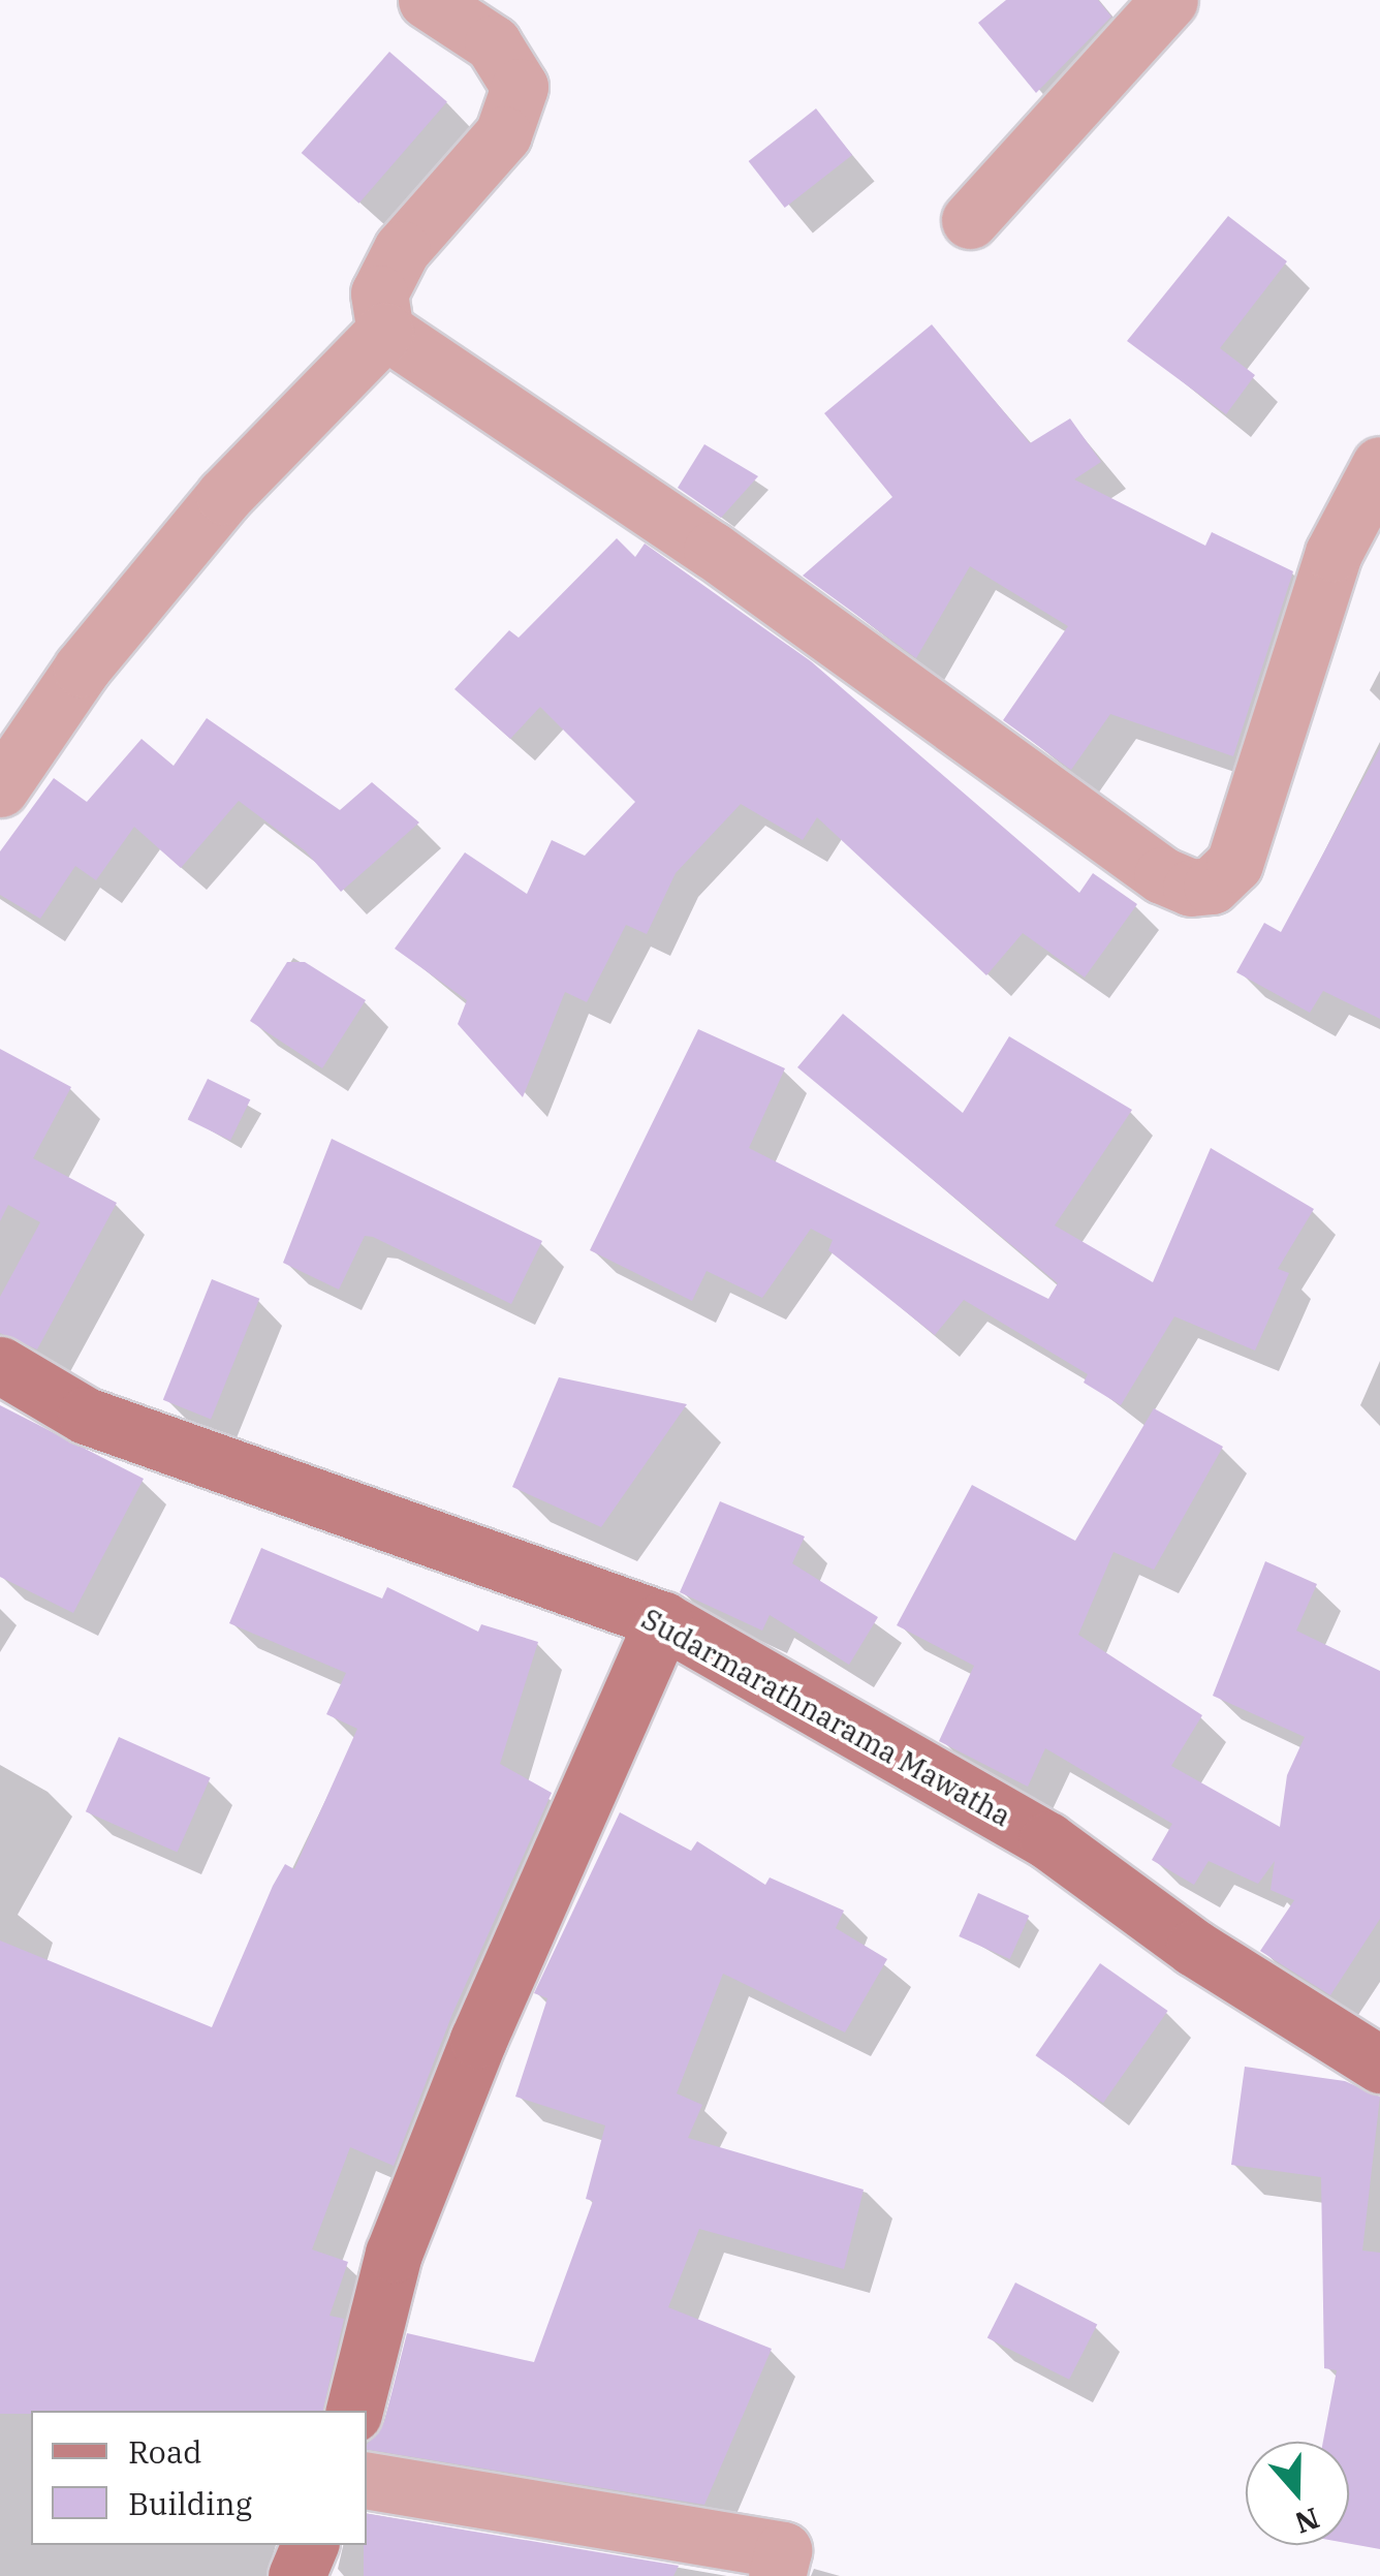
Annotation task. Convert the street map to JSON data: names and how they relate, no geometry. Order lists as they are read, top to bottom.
{
  "streets": {
    "street": ["Sudarmarathnarama Mawatha"]
  },
  "legend": ["Road", "Building"],
  "north": "bottom"
}
